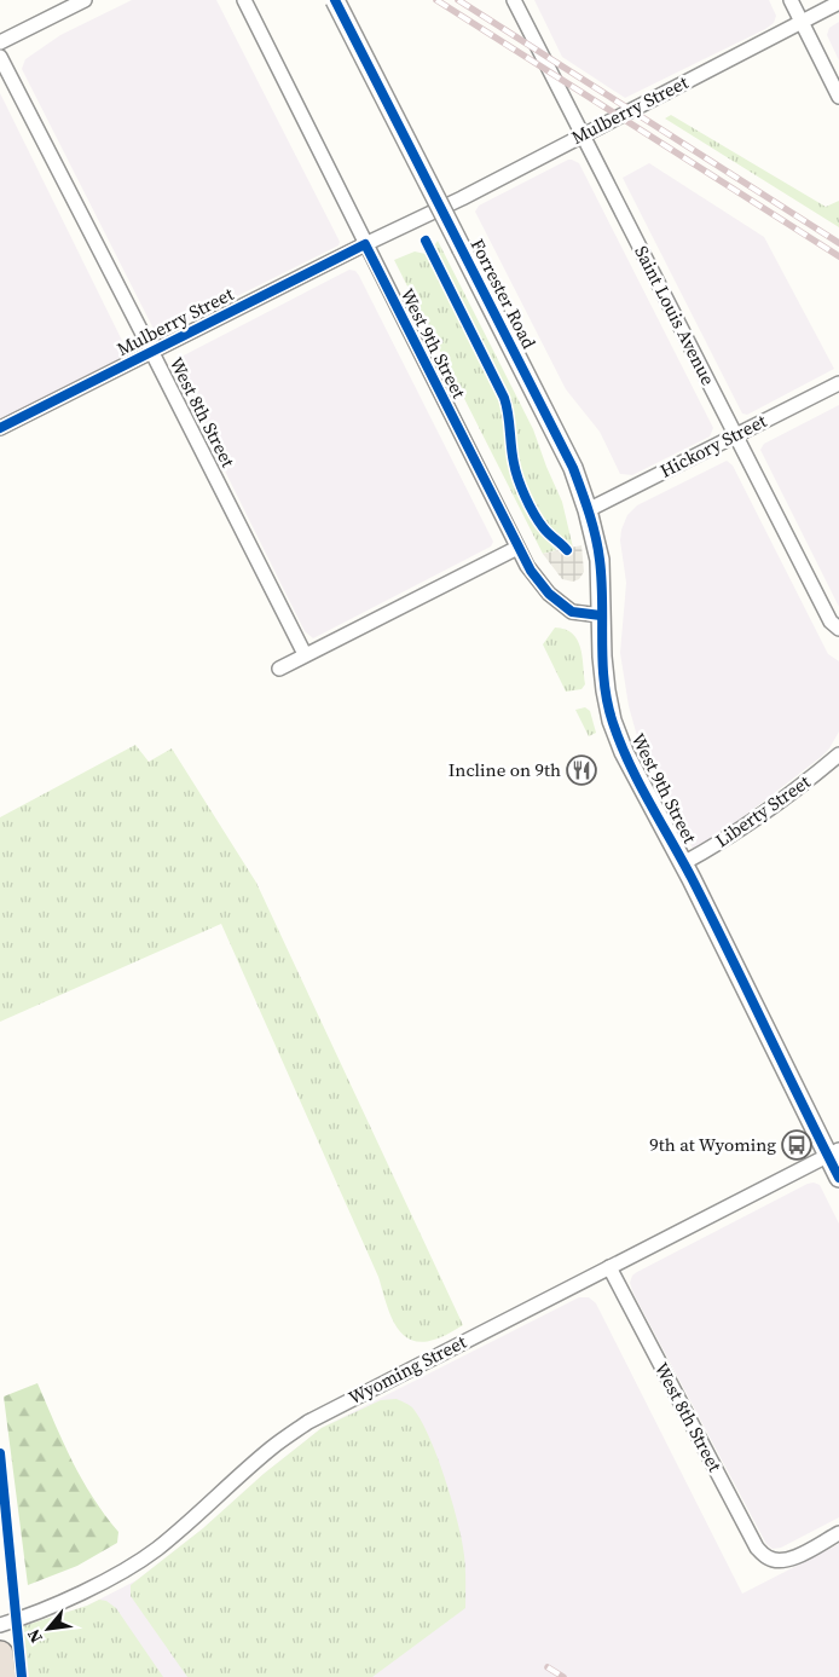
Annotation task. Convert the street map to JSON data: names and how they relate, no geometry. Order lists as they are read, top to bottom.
{
  "streets": {
    "street": [
      "Mulberry Street",
      "Forrester Road",
      "Saint Louis Avenue",
      "West 9th Street",
      "West 8th Street",
      "Hickory Street",
      "Liberty Street",
      "Wyoming Street"
    ]
  },
  "crossings": [
    ["Mulberry Street", "Saint Louis Avenue"],
    ["Mulberry Street", "West 9th Street"],
    ["Mulberry Street", "West 8th Street"],
    ["Forrester Road", "West 9th Street"],
    ["Forrester Road", "Hickory Street"],
    ["Saint Louis Avenue", "Hickory Street"],
    ["West 9th Street", "Liberty Street"],
    ["West 9th Street", "Wyoming Street"],
    ["West 8th Street", "Wyoming Street"]
  ],
  "places": {
    "restaurant": ["Incline on 9th"],
    "bus stop": ["9th at Wyoming"]
  },
  "north": "bottom left"
}
